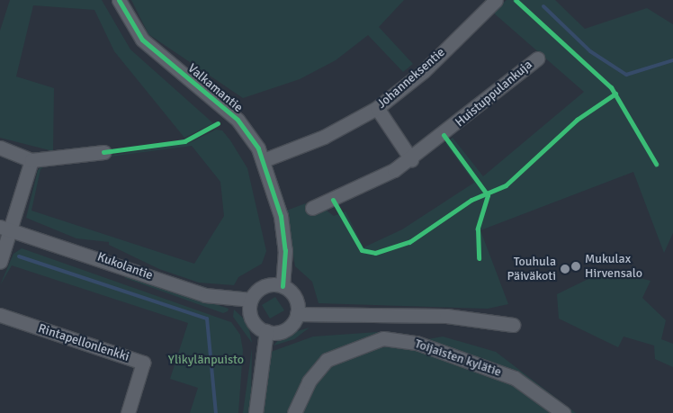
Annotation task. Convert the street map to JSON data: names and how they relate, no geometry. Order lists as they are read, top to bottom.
{
  "streets": {
    "street": [
      "Johanneksentie",
      "Valkamantie",
      "Huistuppulankuja",
      "Kukolantie",
      "Rintapellonlenkki",
      "Toijaisten kylätie"
    ]
  },
  "crossings": [
    ["Johanneksentie", "Valkamantie"],
    ["Valkamantie", "Kukolantie"]
  ],
  "parks": ["Ylikylänpuisto"],
  "places": ["Mukulax Hirvensalo", "Touhula Päiväkoti"]
}
